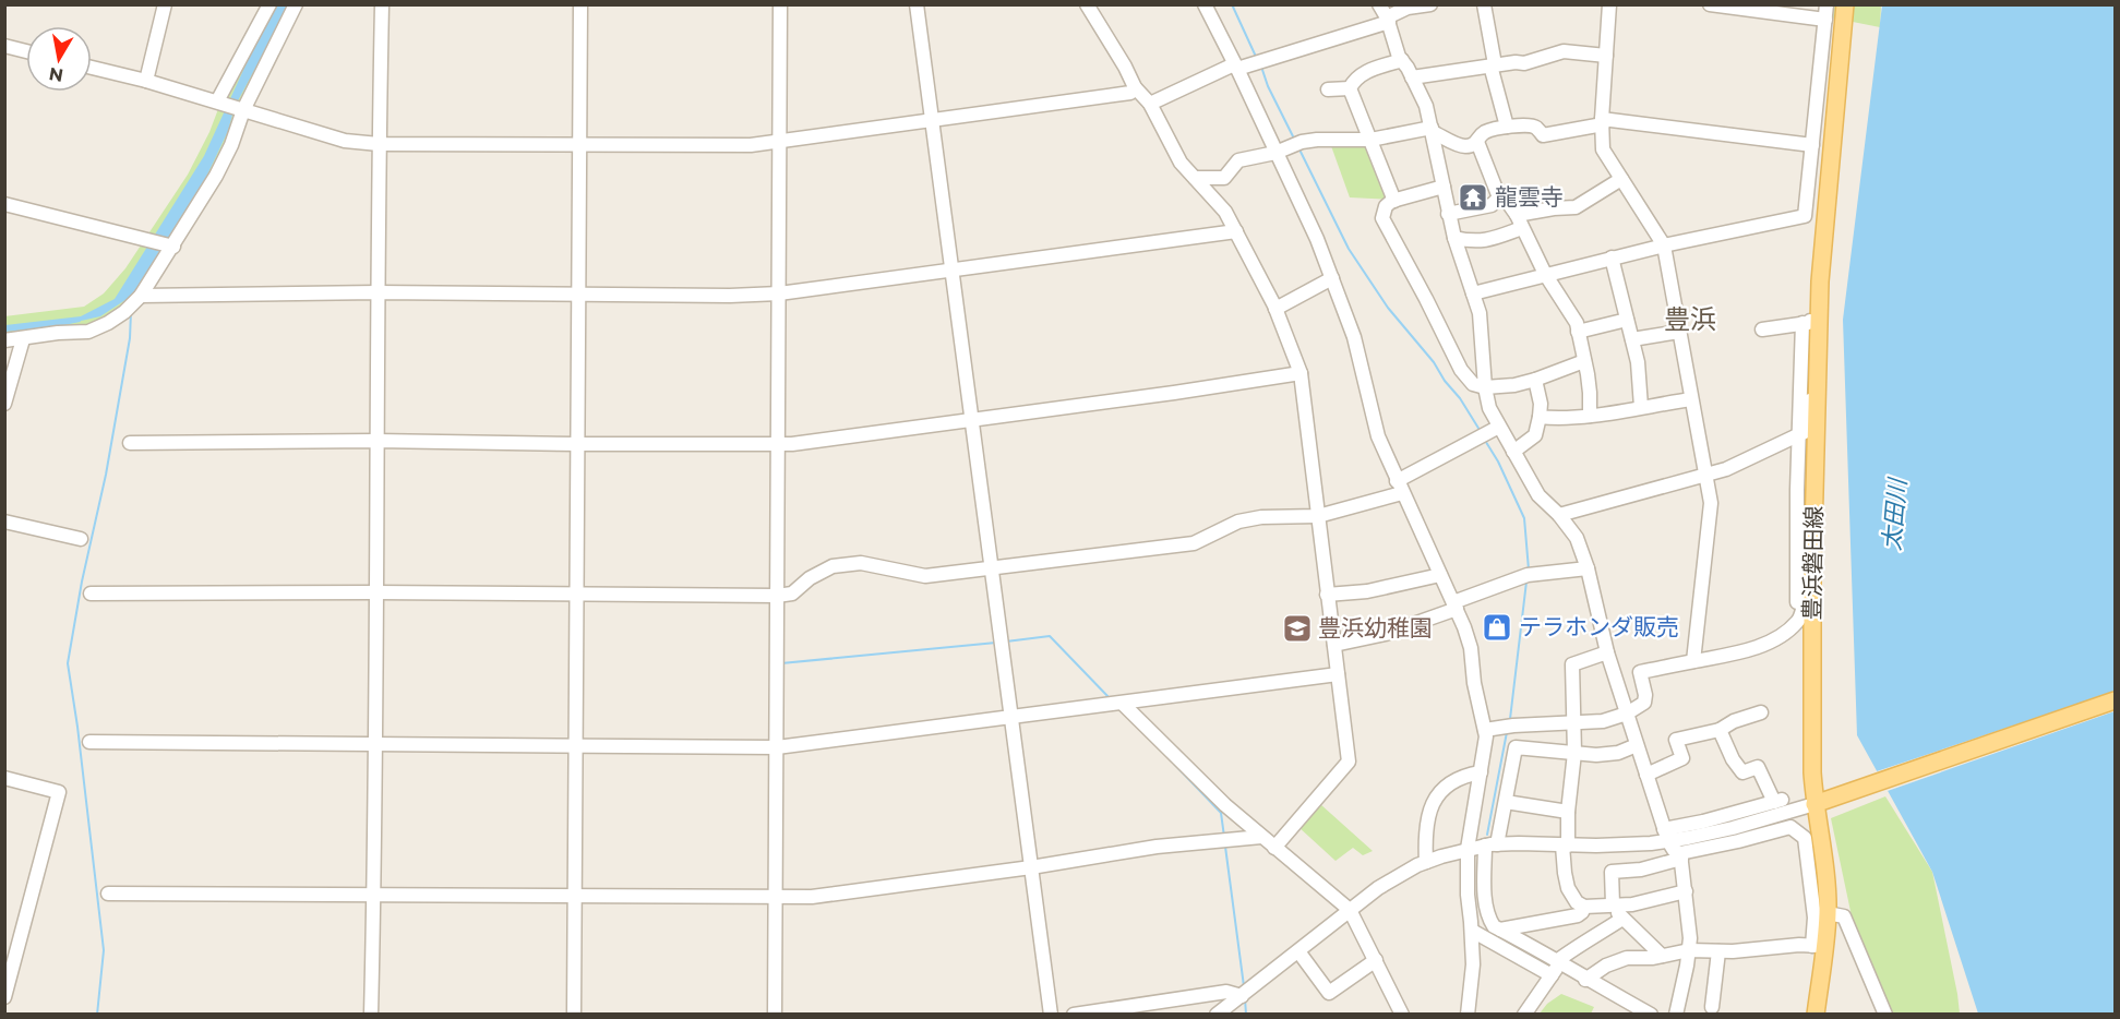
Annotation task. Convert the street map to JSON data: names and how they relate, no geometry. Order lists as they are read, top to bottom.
{
  "streets": {
    "main road": ["豊浜磐田線"]
  },
  "districts": ["豊浜"],
  "water": ["太田川"],
  "places": {
    "temple": ["龍雲寺"],
    "shop": ["テラホンダ販売"],
    "school or university": ["豊浜幼稚園"]
  },
  "north": "bottom"
}
